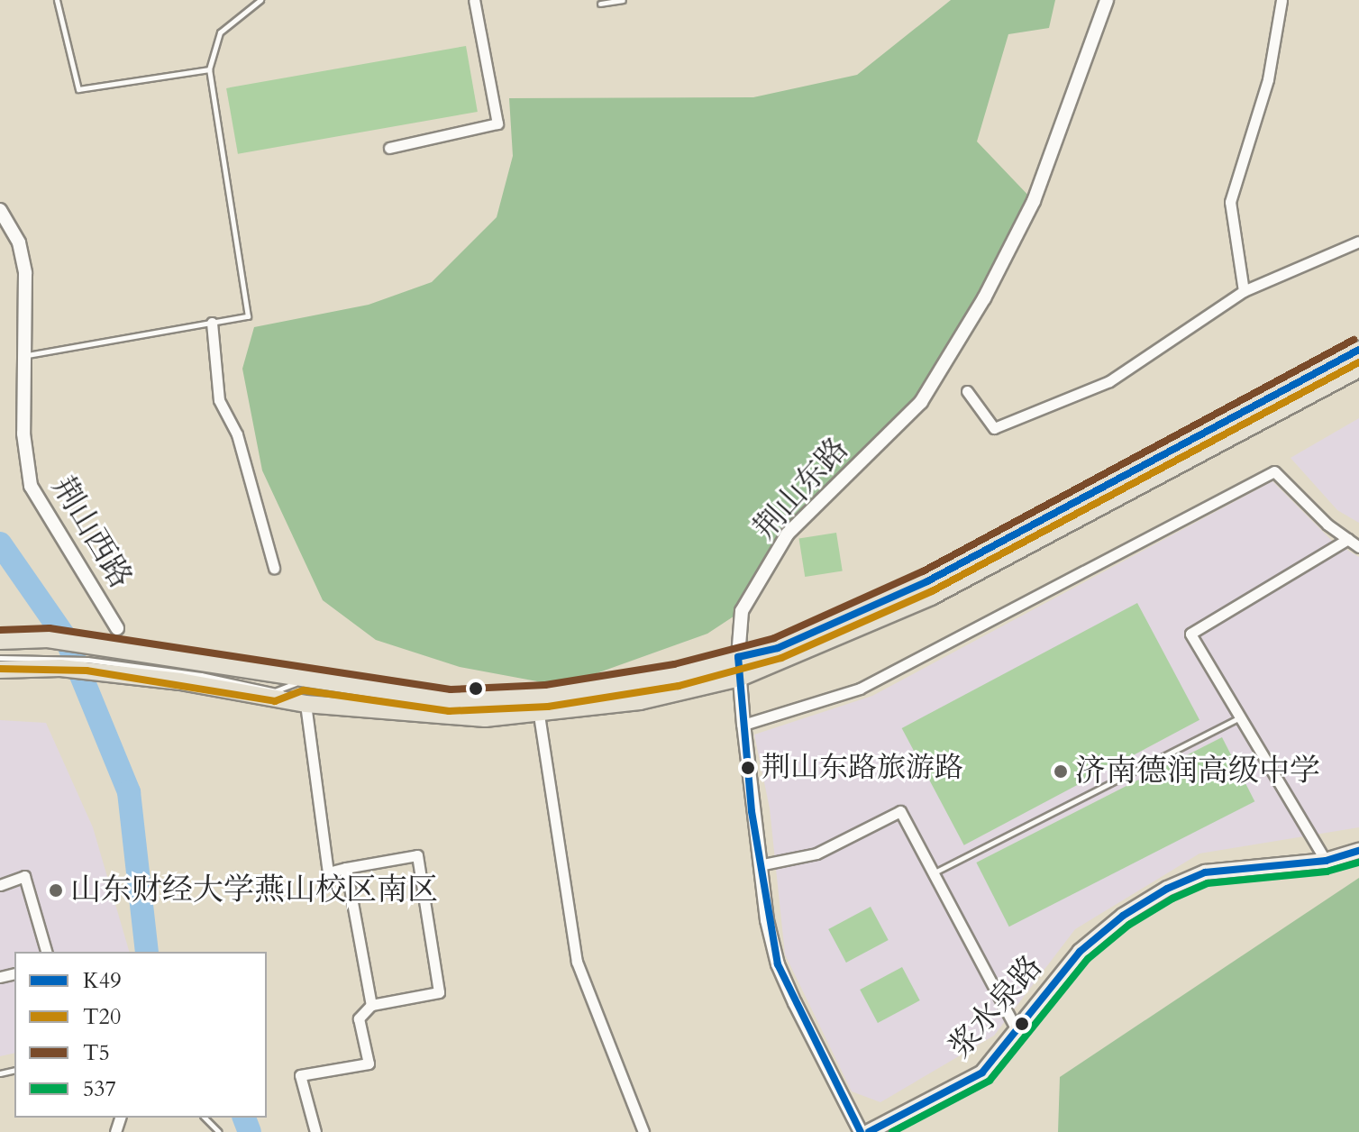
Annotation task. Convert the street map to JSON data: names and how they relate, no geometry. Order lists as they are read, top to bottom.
{
  "streets": {
    "main road": ["浆水泉路"],
    "street": ["荆山东路", "荆山西路"]
  },
  "places": ["荆山东路旅游路", "济南德润高级中学", "山东财经大学燕山校区南区"],
  "lines": [
    "transit line T5",
    "transit line K49",
    "transit line T20",
    "transit line 537"
  ],
  "legend": [
    "K49",
    "T20",
    "T5",
    "537"
  ]
}
